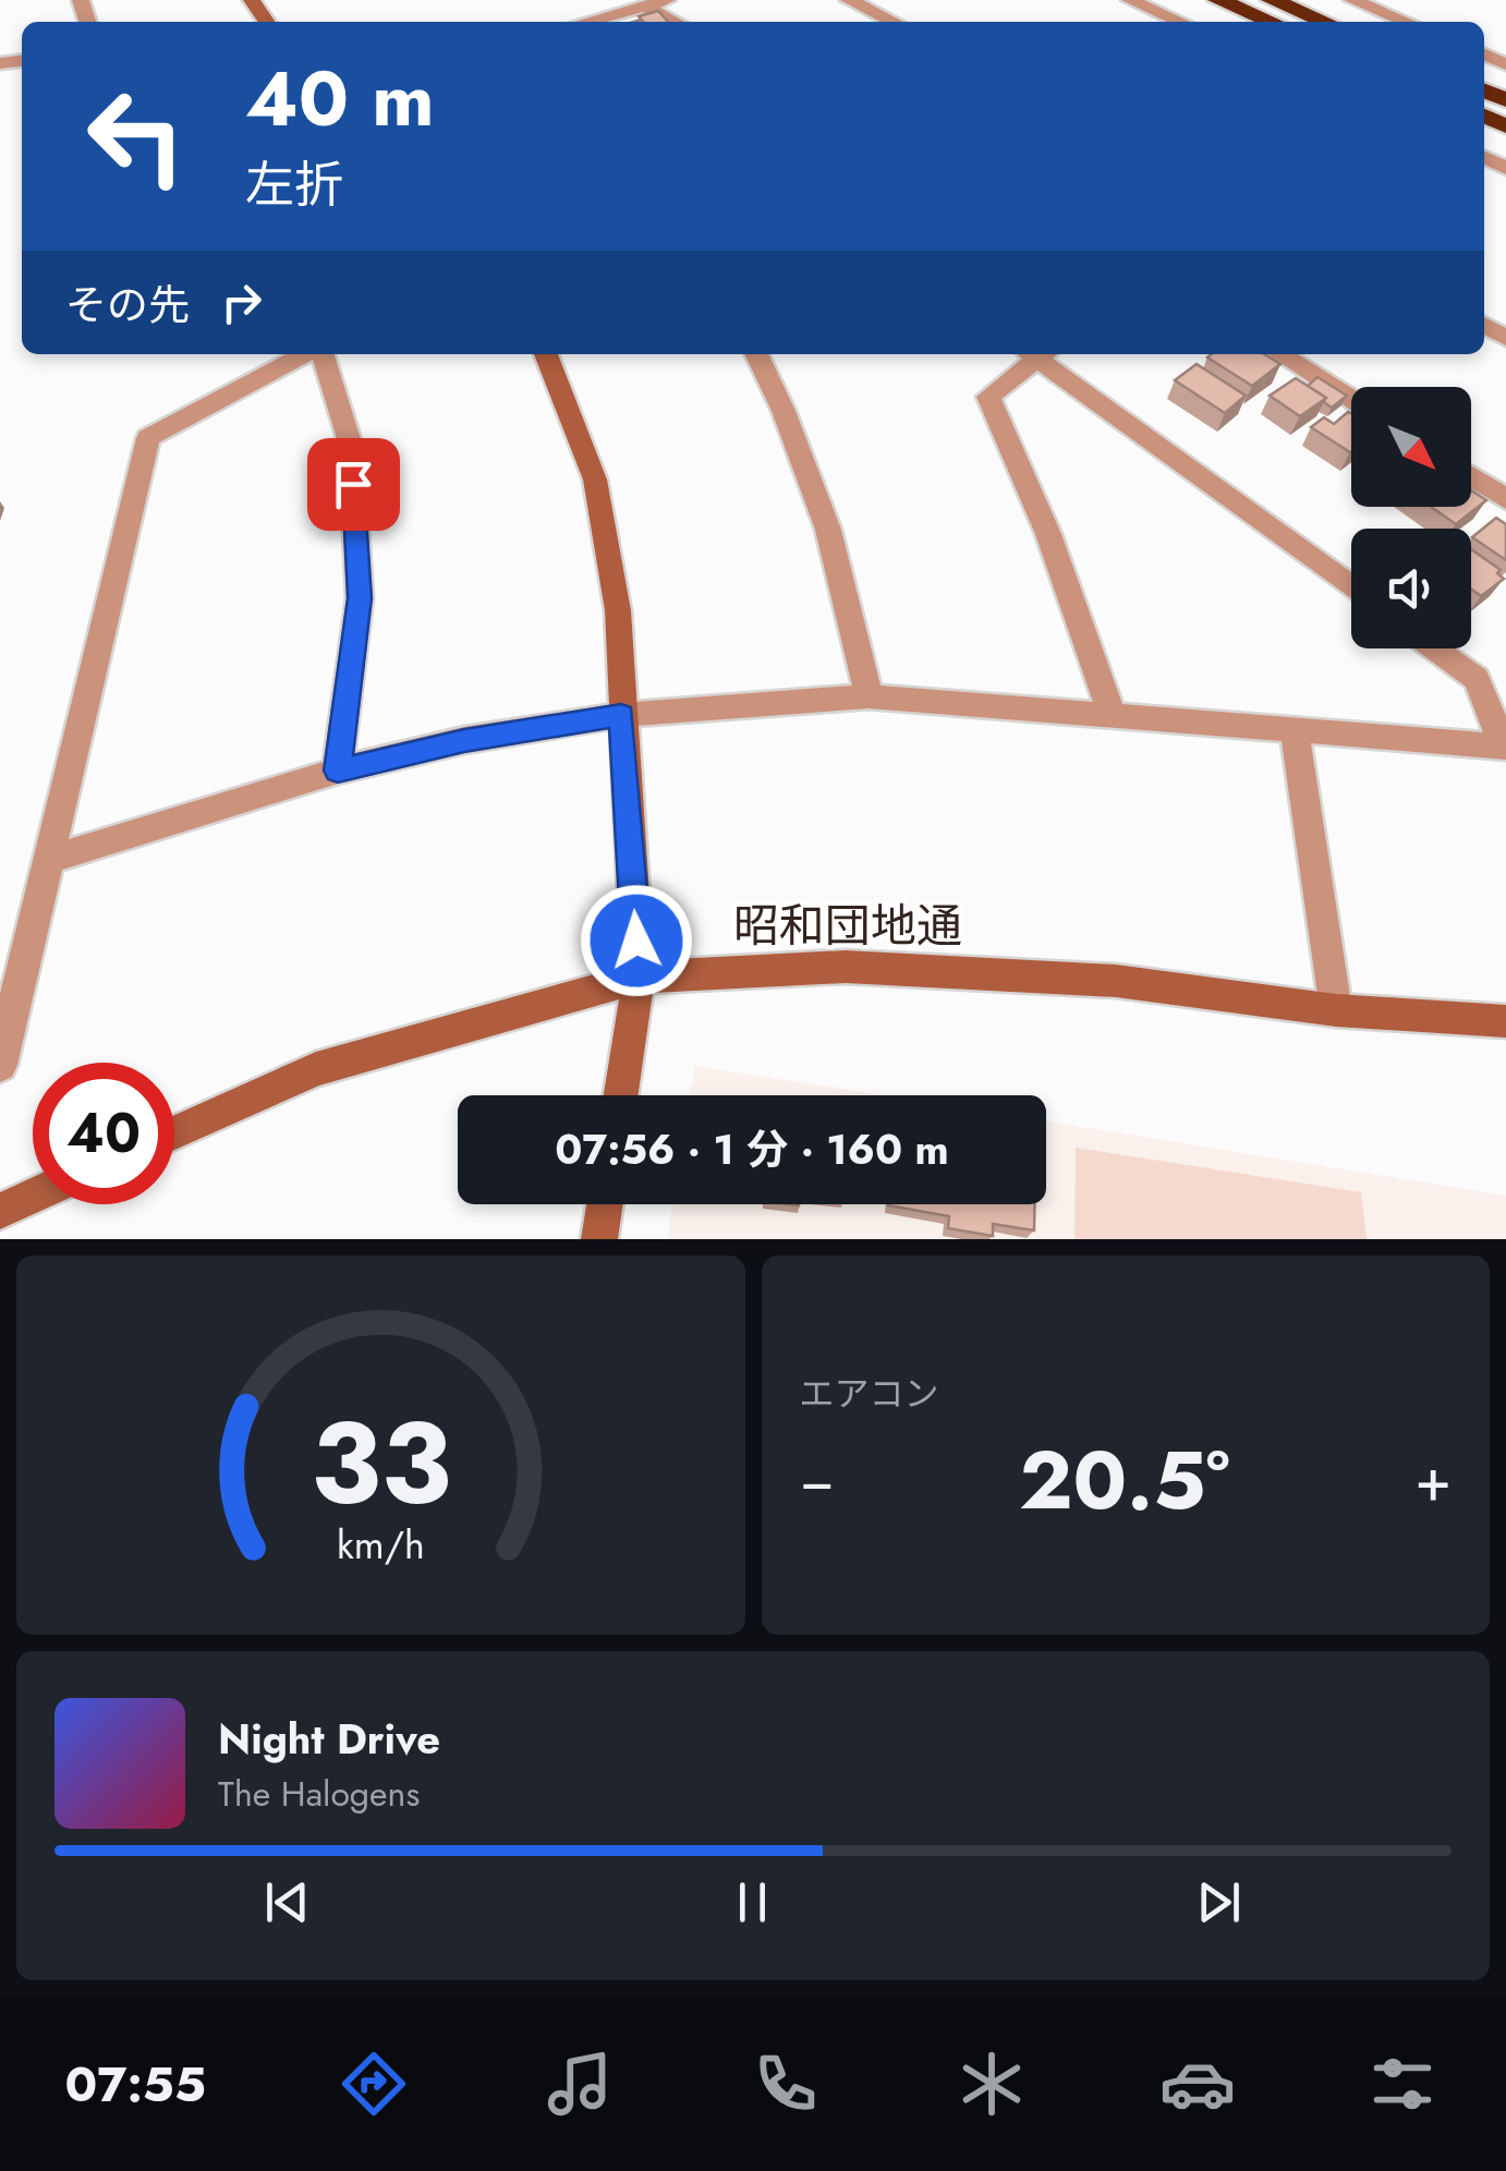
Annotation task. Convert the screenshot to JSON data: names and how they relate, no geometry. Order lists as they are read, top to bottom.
{
  "streets": {
    "street": ["昭和団地通"]
  },
  "north": "bottom right",
  "page": {
    "turn": ["40 m", "左折"],
    "then": "その先",
    "limit": "40",
    "trip": "07:56 · 1 分 · 160 m",
    "tile": "エアコン",
    "heat": ["−", "20.5°", "+"],
    "song": ["Night Drive", "The Halogens"],
    "tabs": "07:55",
    "gauge": ["33", "km/h"]
  }
}
